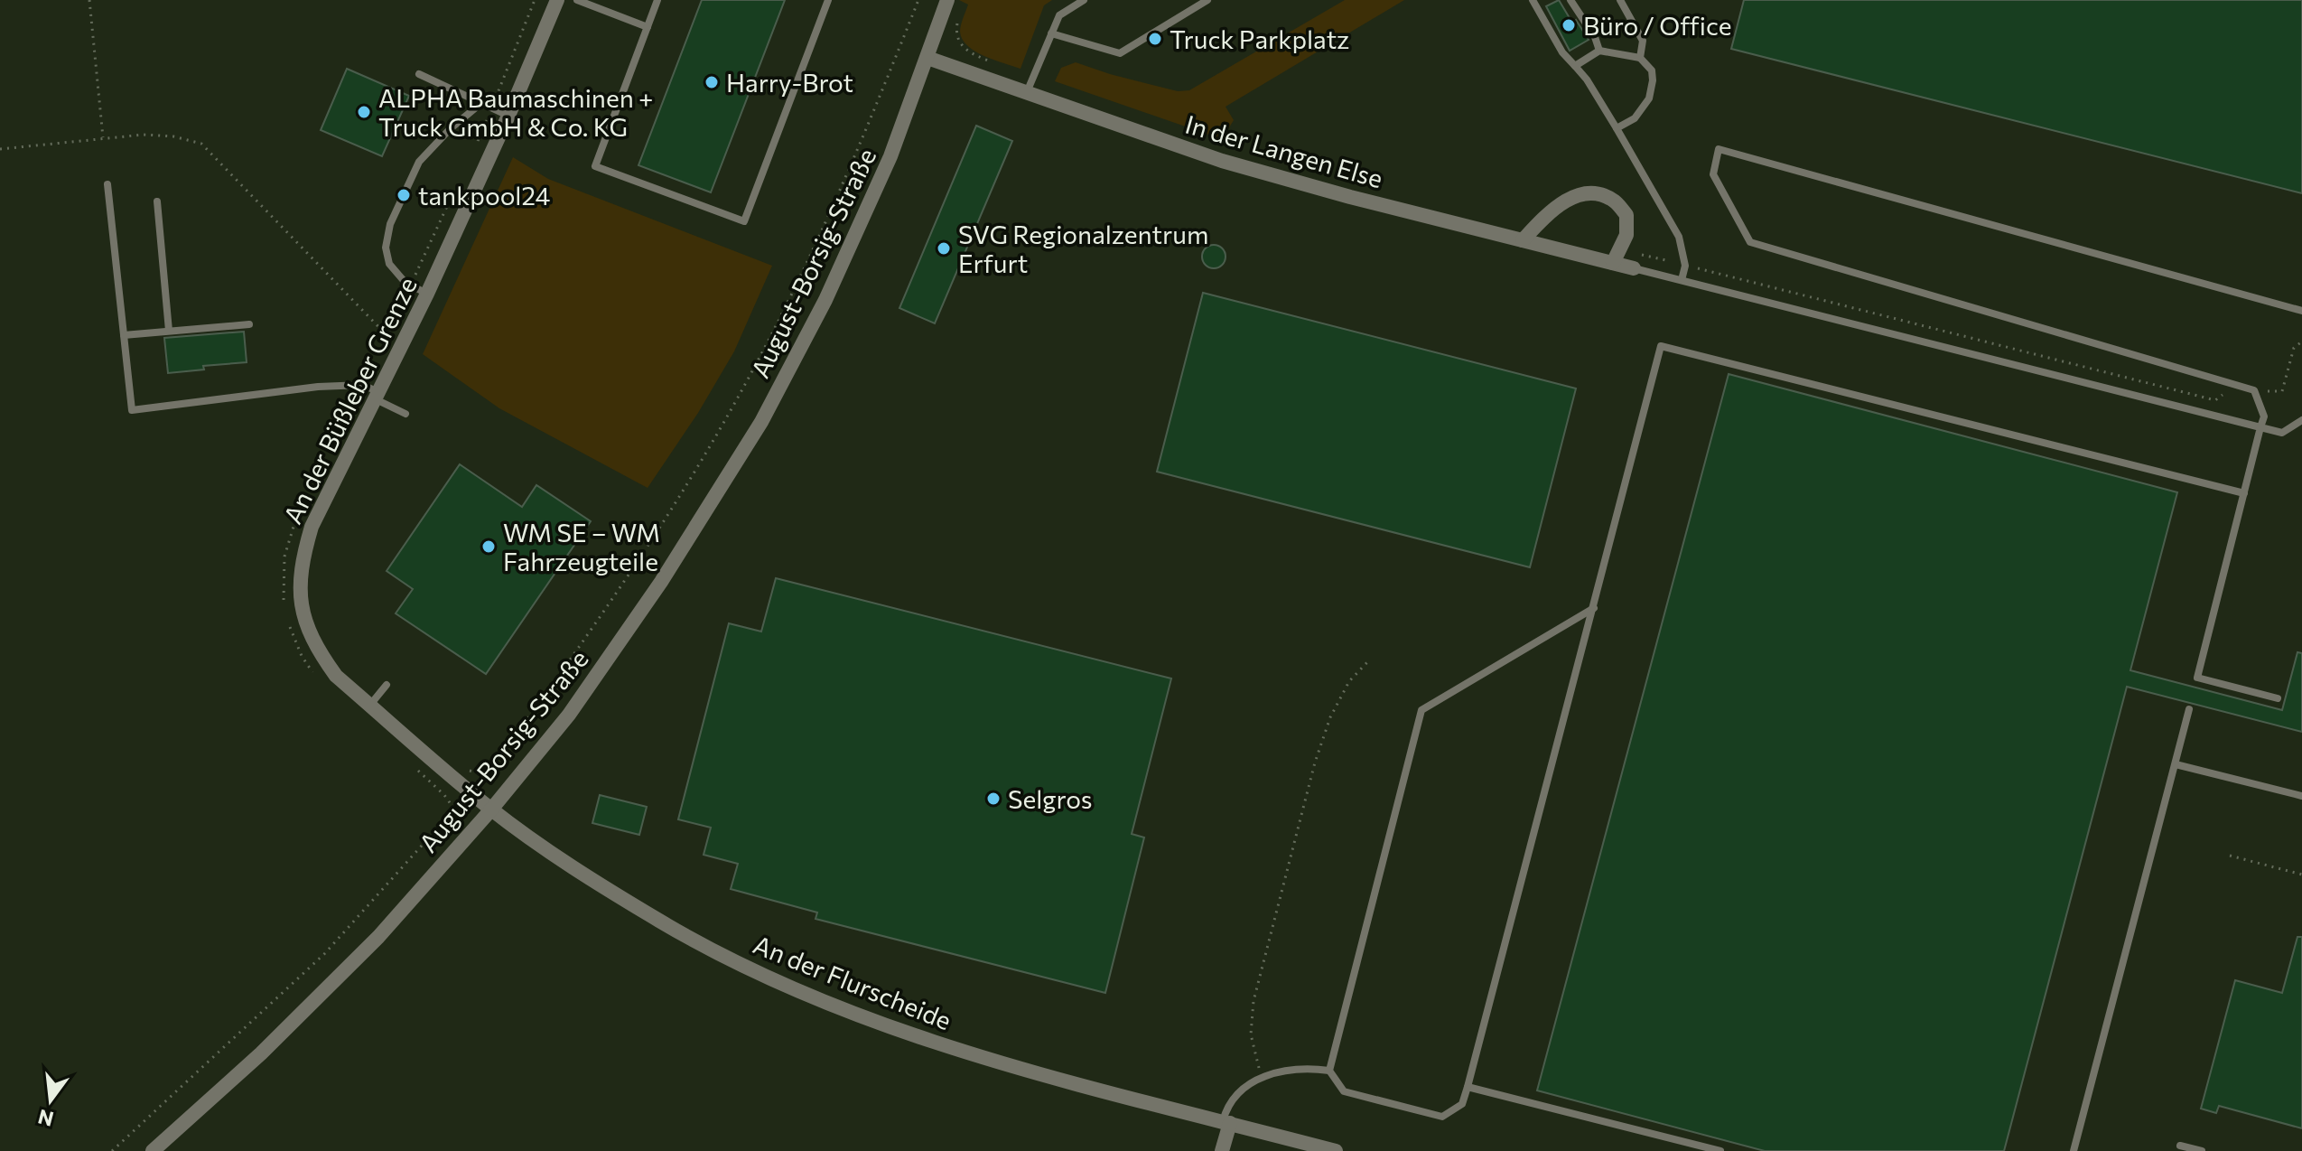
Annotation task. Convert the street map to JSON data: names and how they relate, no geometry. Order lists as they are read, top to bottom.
{
  "streets": {
    "street": [
      "In der Langen Else",
      "August-Borsig-Straße",
      "An der Büßleber Grenze",
      "An der Flurscheide"
    ]
  },
  "crossings": [
    ["In der Langen Else", "August-Borsig-Straße"],
    ["August-Borsig-Straße", "An der Büßleber Grenze"],
    ["August-Borsig-Straße", "An der Flurscheide"],
    ["An der Büßleber Grenze", "An der Flurscheide"]
  ],
  "places": [
    "Büro / Office",
    "Truck Parkplatz",
    "Harry-Brot",
    "ALPHA Baumaschinen + Truck GmbH & Co. KG",
    "tankpool24",
    "SVG Regionalzentrum Erfurt",
    "WM SE – WM Fahrzeugteile",
    "Selgros"
  ],
  "north": "bottom"
}
